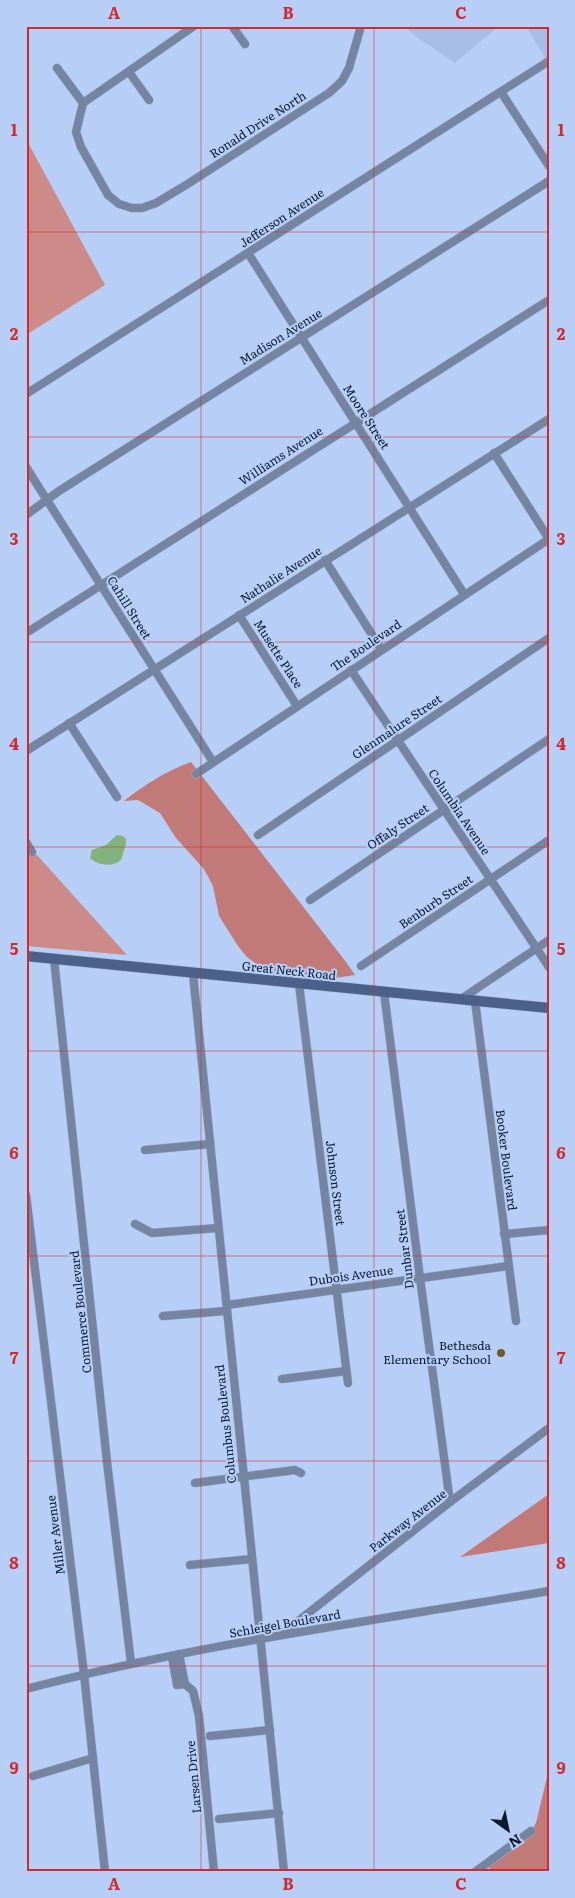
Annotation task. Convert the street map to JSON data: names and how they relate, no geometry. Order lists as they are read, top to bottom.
{
  "streets": {
    "main road": ["Great Neck Road"],
    "street": [
      "Ronald Drive North",
      "Jefferson Avenue",
      "Madison Avenue",
      "Moore Street",
      "Williams Avenue",
      "Nathalie Avenue",
      "Cahill Street",
      "The Boulevard",
      "Musette Place",
      "Glenmalure Street",
      "Columbia Avenue",
      "Offaly Street",
      "Benburb Street",
      "Booker Boulevard",
      "Johnson Street",
      "Dunbar Street",
      "Dubois Avenue",
      "Commerce Boulevard",
      "Columbus Boulevard",
      "Parkway Avenue",
      "Miller Avenue",
      "Schleigel Boulevard",
      "Larsen Drive"
    ]
  },
  "crossings": [
    ["Jefferson Avenue", "Moore Street"],
    ["Madison Avenue", "Moore Street"],
    ["Madison Avenue", "Cahill Street"],
    ["Moore Street", "Williams Avenue"],
    ["Moore Street", "Nathalie Avenue"],
    ["Moore Street", "The Boulevard"],
    ["Williams Avenue", "Cahill Street"],
    ["Nathalie Avenue", "Cahill Street"],
    ["Nathalie Avenue", "Musette Place"],
    ["Cahill Street", "The Boulevard"],
    ["The Boulevard", "Musette Place"],
    ["The Boulevard", "Columbia Avenue"],
    ["Glenmalure Street", "Columbia Avenue"],
    ["Columbia Avenue", "Offaly Street"],
    ["Columbia Avenue", "Benburb Street"],
    ["Great Neck Road", "Booker Boulevard"],
    ["Great Neck Road", "Johnson Street"],
    ["Great Neck Road", "Dunbar Street"],
    ["Great Neck Road", "Commerce Boulevard"],
    ["Great Neck Road", "Columbus Boulevard"],
    ["Booker Boulevard", "Dubois Avenue"],
    ["Johnson Street", "Dubois Avenue"],
    ["Dunbar Street", "Dubois Avenue"],
    ["Dunbar Street", "Parkway Avenue"],
    ["Dubois Avenue", "Columbus Boulevard"],
    ["Commerce Boulevard", "Schleigel Boulevard"],
    ["Columbus Boulevard", "Schleigel Boulevard"],
    ["Parkway Avenue", "Schleigel Boulevard"],
    ["Miller Avenue", "Schleigel Boulevard"],
    ["Schleigel Boulevard", "Larsen Drive"]
  ],
  "places": ["Bethesda Elementary School"],
  "north": "bottom right",
  "grid": {
    "columns": ["A", "B", "C"],
    "rows": [
      "1",
      "2",
      "3",
      "4",
      "5",
      "6",
      "7",
      "8",
      "9"
    ]
  }
}
